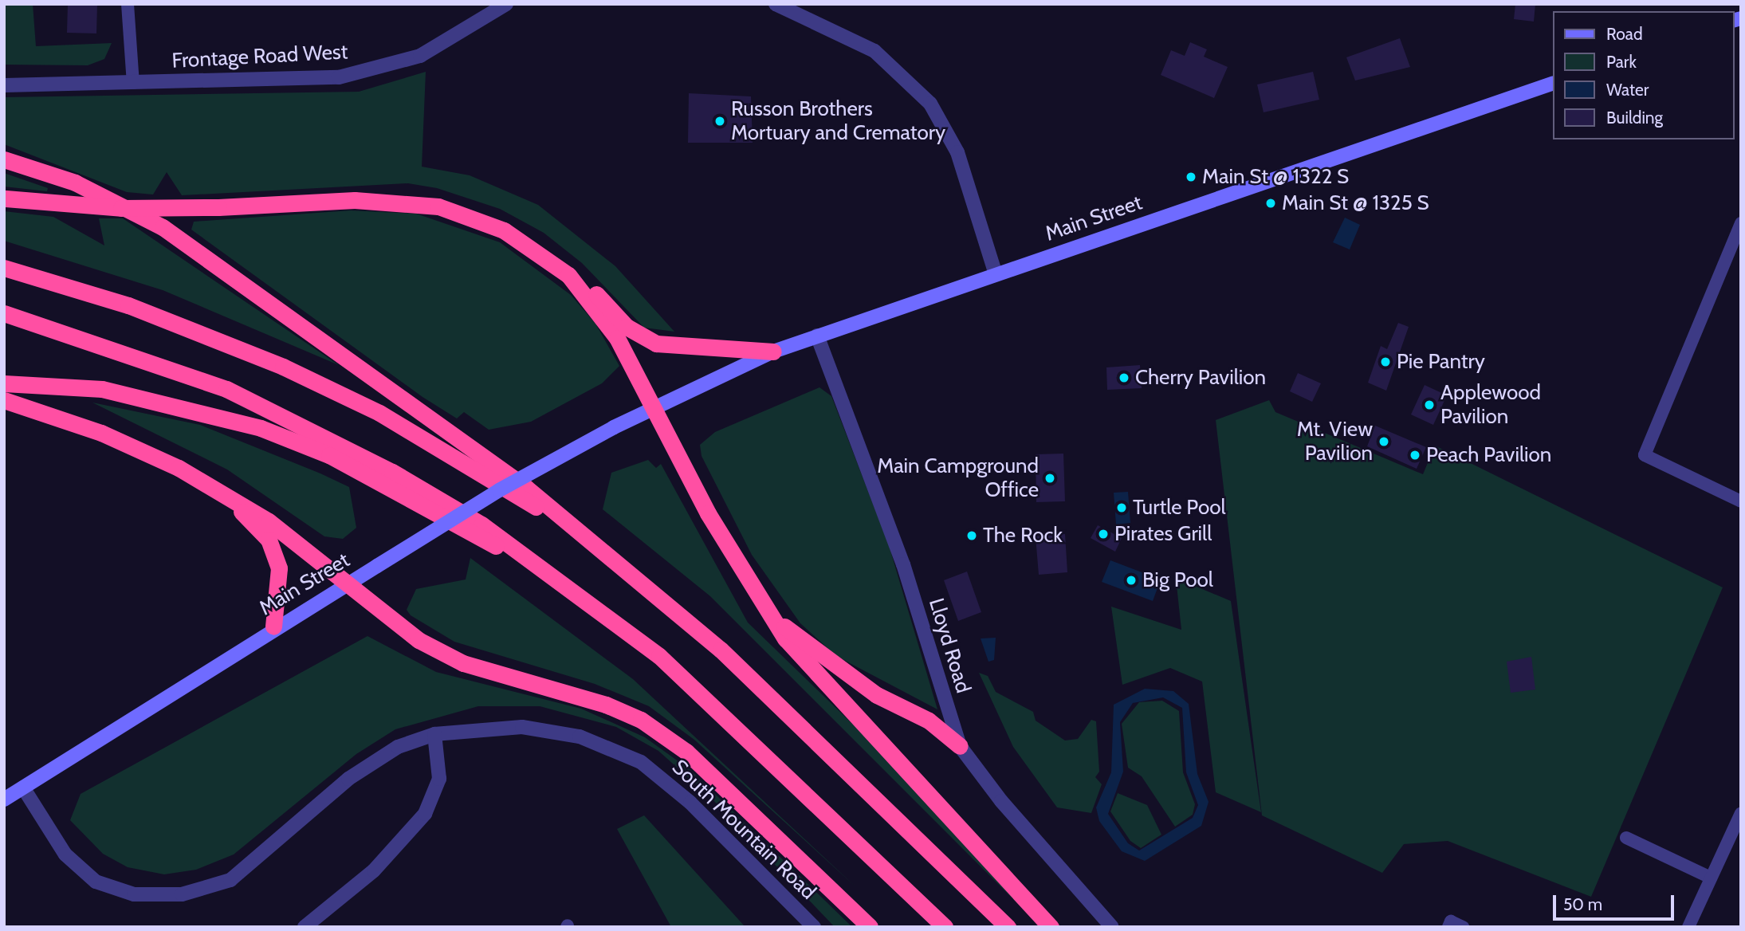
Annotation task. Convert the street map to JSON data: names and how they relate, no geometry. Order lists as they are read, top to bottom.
{
  "streets": {
    "main road": ["Main Street"],
    "street": ["Frontage Road West", "Lloyd Road", "South Mountain Road"]
  },
  "crossings": [
    ["Main Street", "Lloyd Road"],
    ["Main Street", "South Mountain Road"]
  ],
  "places": [
    "Russon Brothers Mortuary and Crematory",
    "Main St @ 1322 S",
    "Main St @ 1325 S",
    "Pie Pantry",
    "Cherry Pavilion",
    "Applewood Pavilion",
    "Mt. View Pavilion",
    "Peach Pavilion",
    "Main Campground Office",
    "Turtle Pool",
    "Pirates Grill",
    "The Rock",
    "Big Pool"
  ],
  "legend": [
    "Road",
    "Park",
    "Water",
    "Building"
  ],
  "scale_bar": "50 m"
}
